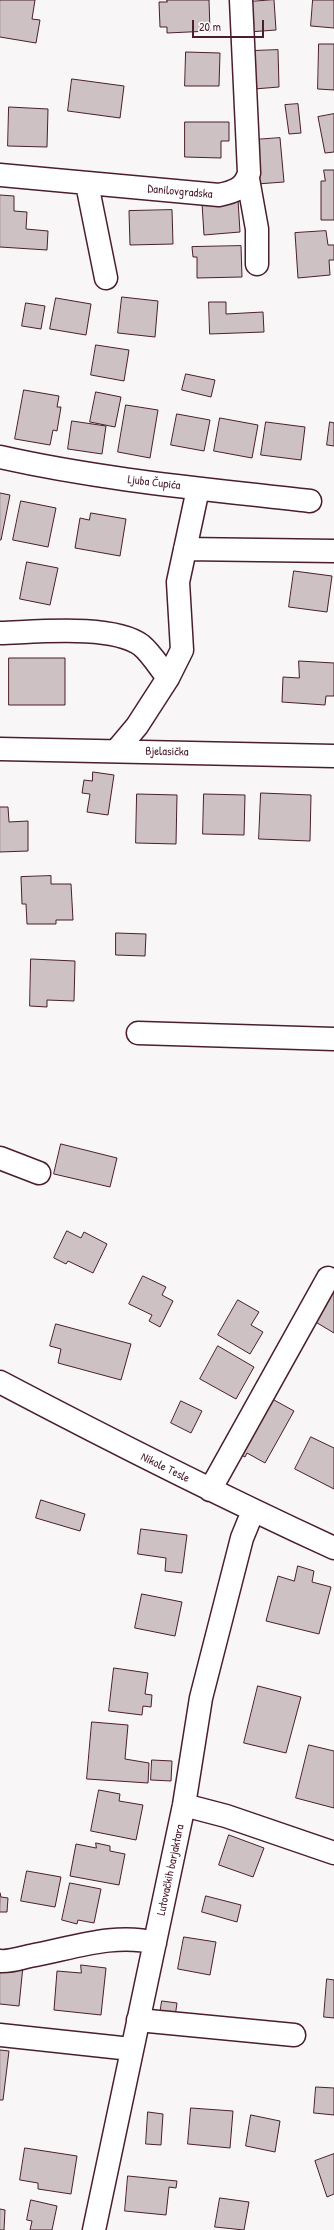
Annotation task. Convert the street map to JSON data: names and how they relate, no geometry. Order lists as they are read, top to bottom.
{
  "streets": {
    "street": [
      "Danilovgradska",
      "Ljuba Čupića",
      "Bjelasička",
      "Nikole Tesle",
      "Lutovačkih barjaktara"
    ]
  },
  "crossings": [
    ["Nikole Tesle", "Lutovačkih barjaktara"]
  ],
  "scale_bar": "20 m"
}
